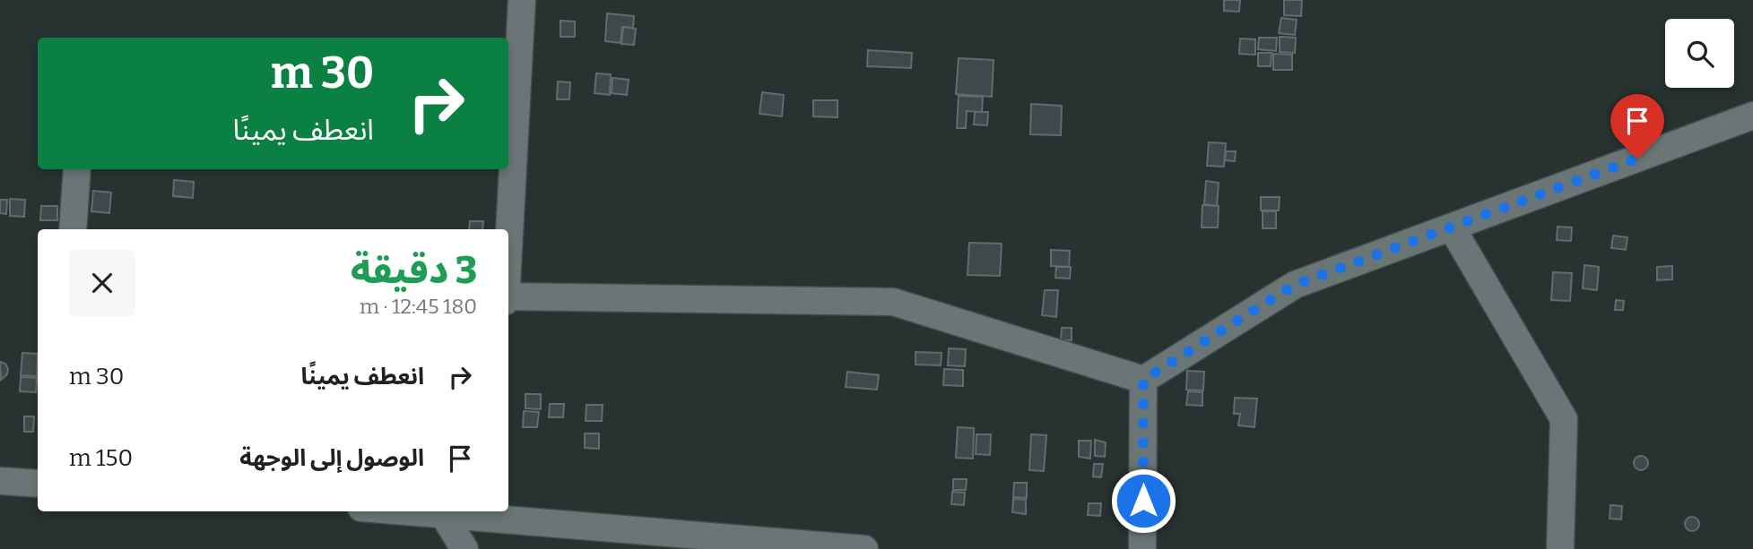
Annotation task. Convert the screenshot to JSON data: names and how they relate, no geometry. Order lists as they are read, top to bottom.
{
  "page": {
    "turn": ["30 m", "انعطف يمينًا"],
    "heading": ["3 دقيقة", "180 m · 12:45"],
    "list": [
      {
        "name": "انعطف يمينًا",
        "value": "30 m"
      },
      {
        "name": "الوصول إلى الوجهة",
        "value": "150 m"
      }
    ]
  }
}
